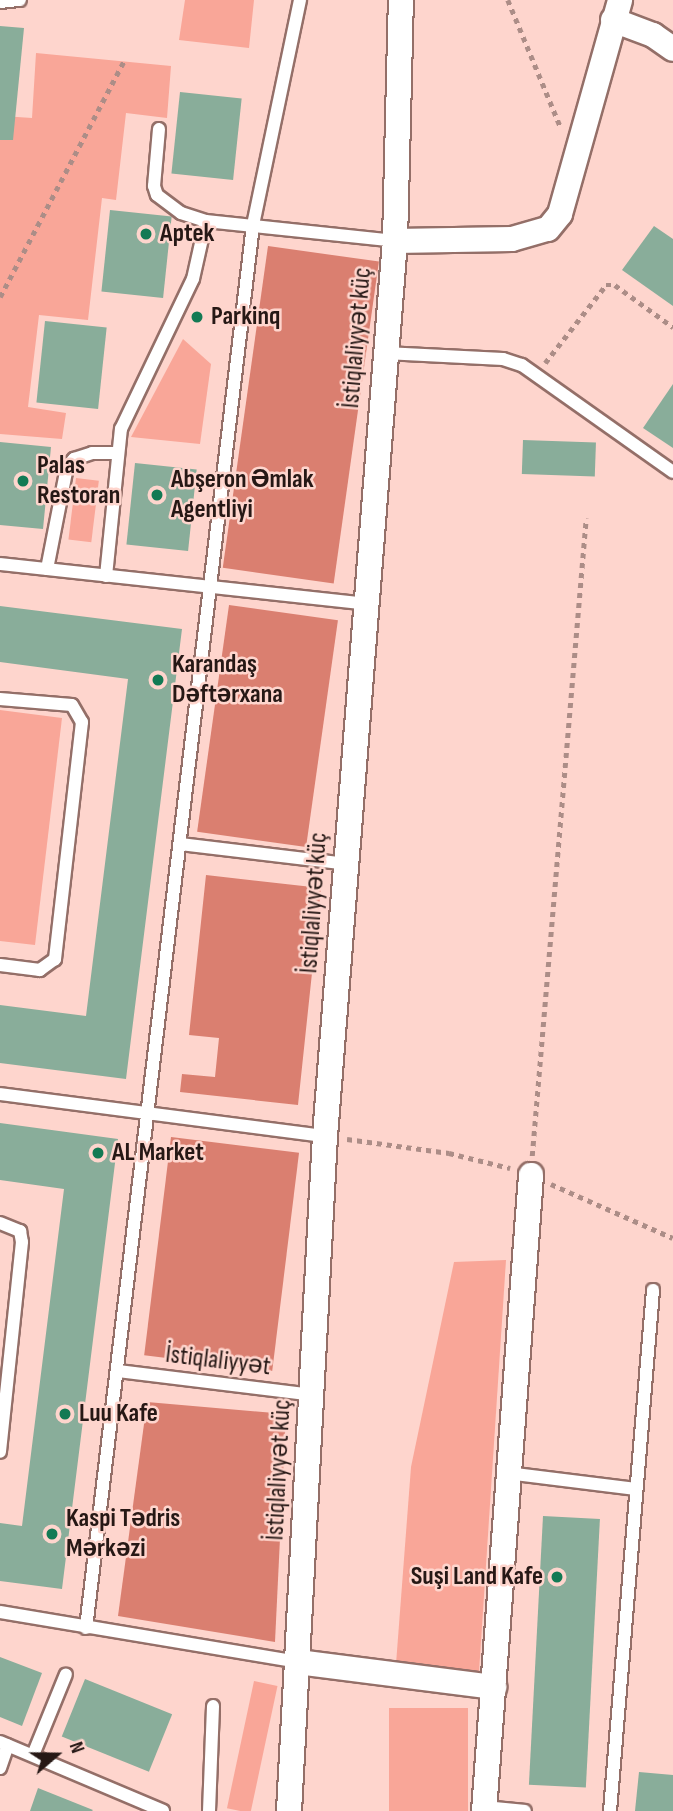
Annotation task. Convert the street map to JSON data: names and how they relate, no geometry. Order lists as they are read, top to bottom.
{
  "streets": {
    "street": ["İstiqlaliyyət küç"],
    "lane": ["İstiqlaliyyət"]
  },
  "crossings": [
    ["İstiqlaliyyət küç", "İstiqlaliyyət"]
  ],
  "places": [
    "Aptek",
    "Parkinq",
    "Palas Restoran",
    "Abşeron Əmlak Agentliyi",
    "Karandaş Dəftərxana",
    "AL Market",
    "Luu Kafe",
    "Kaspi Tədris Mərkəzi",
    "Suşi Land Kafe"
  ],
  "north": "right"
}
